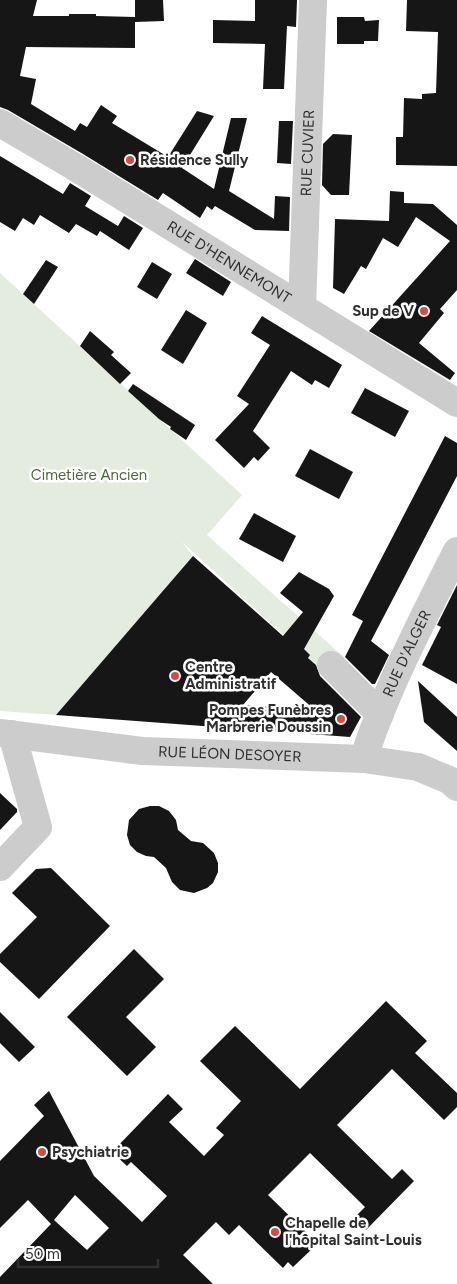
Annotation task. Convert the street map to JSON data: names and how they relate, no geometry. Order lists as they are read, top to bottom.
{
  "streets": {
    "street": [
      "RUE CUVIER",
      "RUE D'HENNEMONT",
      "RUE D'ALGER",
      "RUE LÉON DESOYER"
    ]
  },
  "crossings": [
    ["RUE CUVIER", "RUE D'HENNEMONT"],
    ["RUE D'ALGER", "RUE LÉON DESOYER"]
  ],
  "parks": ["Cimetière Ancien"],
  "places": [
    "Résidence Sully",
    "Sup de V",
    "Centre Administratif",
    "Pompes Funèbres Marbrerie Doussin",
    "Psychiatrie",
    "Chapelle de l'hôpital Saint-Louis"
  ],
  "scale_bar": "50 m"
}
